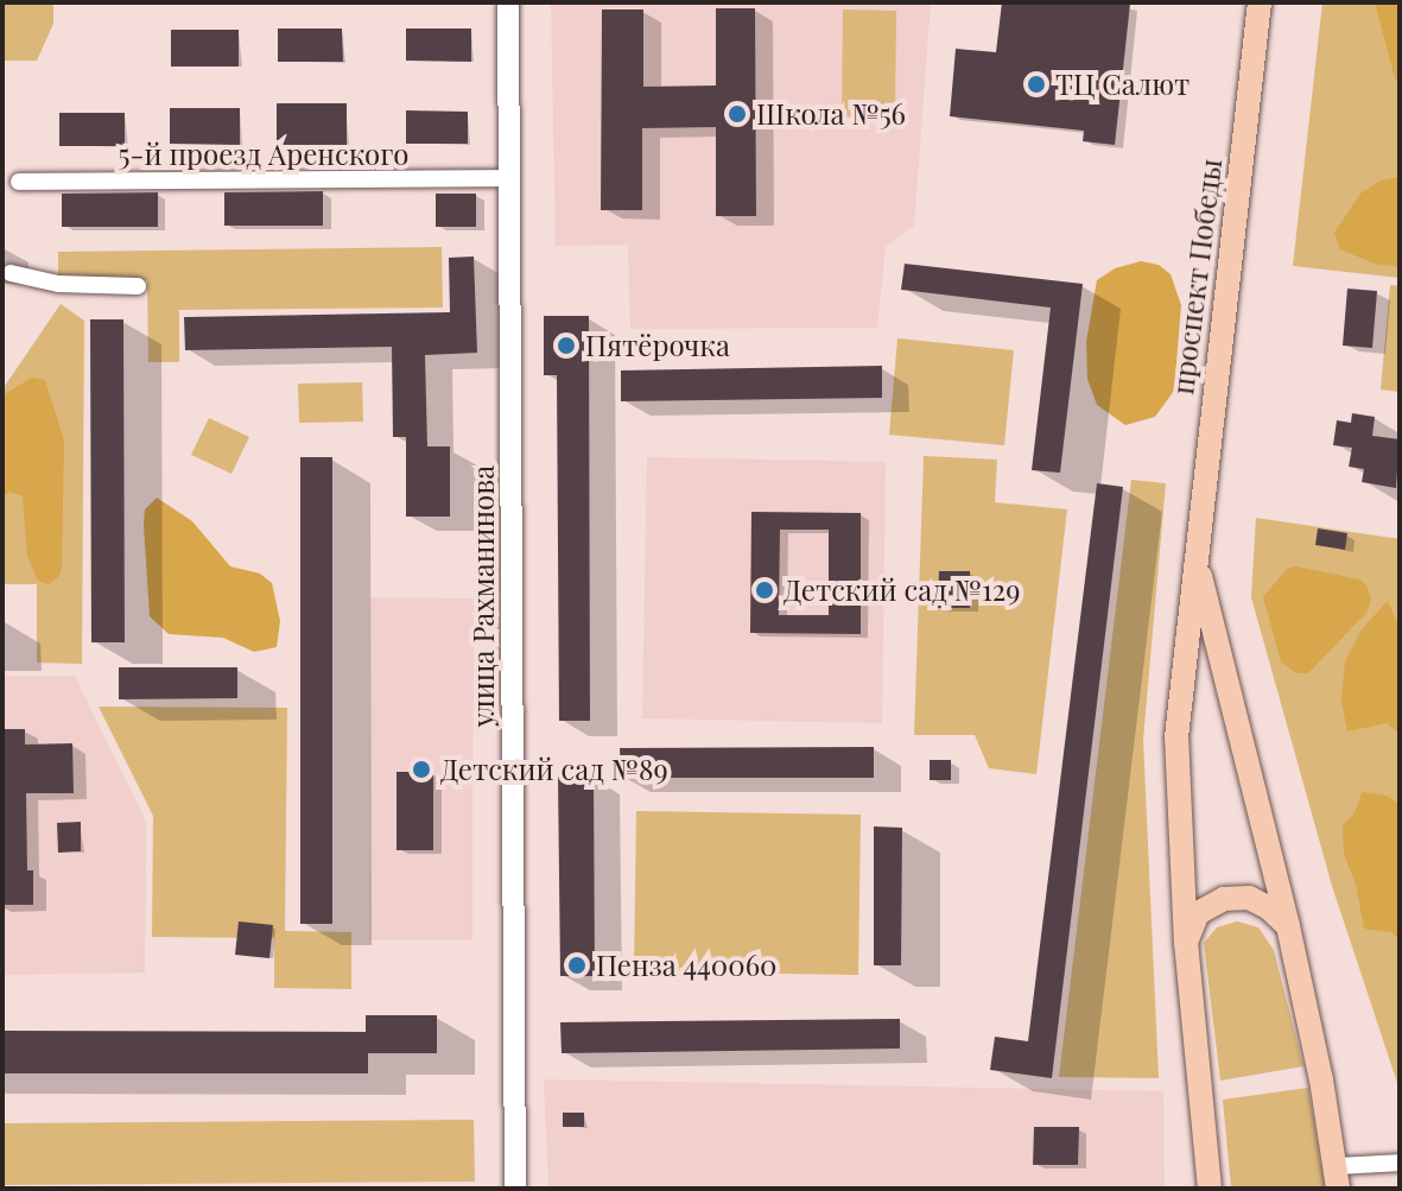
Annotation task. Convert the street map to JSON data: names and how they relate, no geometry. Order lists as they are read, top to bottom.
{
  "streets": {
    "main road": ["проспект Победы", "улица Рахманинова"],
    "street": ["5-й проезд Аренского"]
  },
  "crossings": [
    ["5-й проезд Аренского", "улица Рахманинова"]
  ],
  "places": [
    "ТЦ Салют",
    "Школа №56",
    "Пятёрочка",
    "Детский сад №129",
    "Детский сад №89",
    "Пенза 440060"
  ]
}
